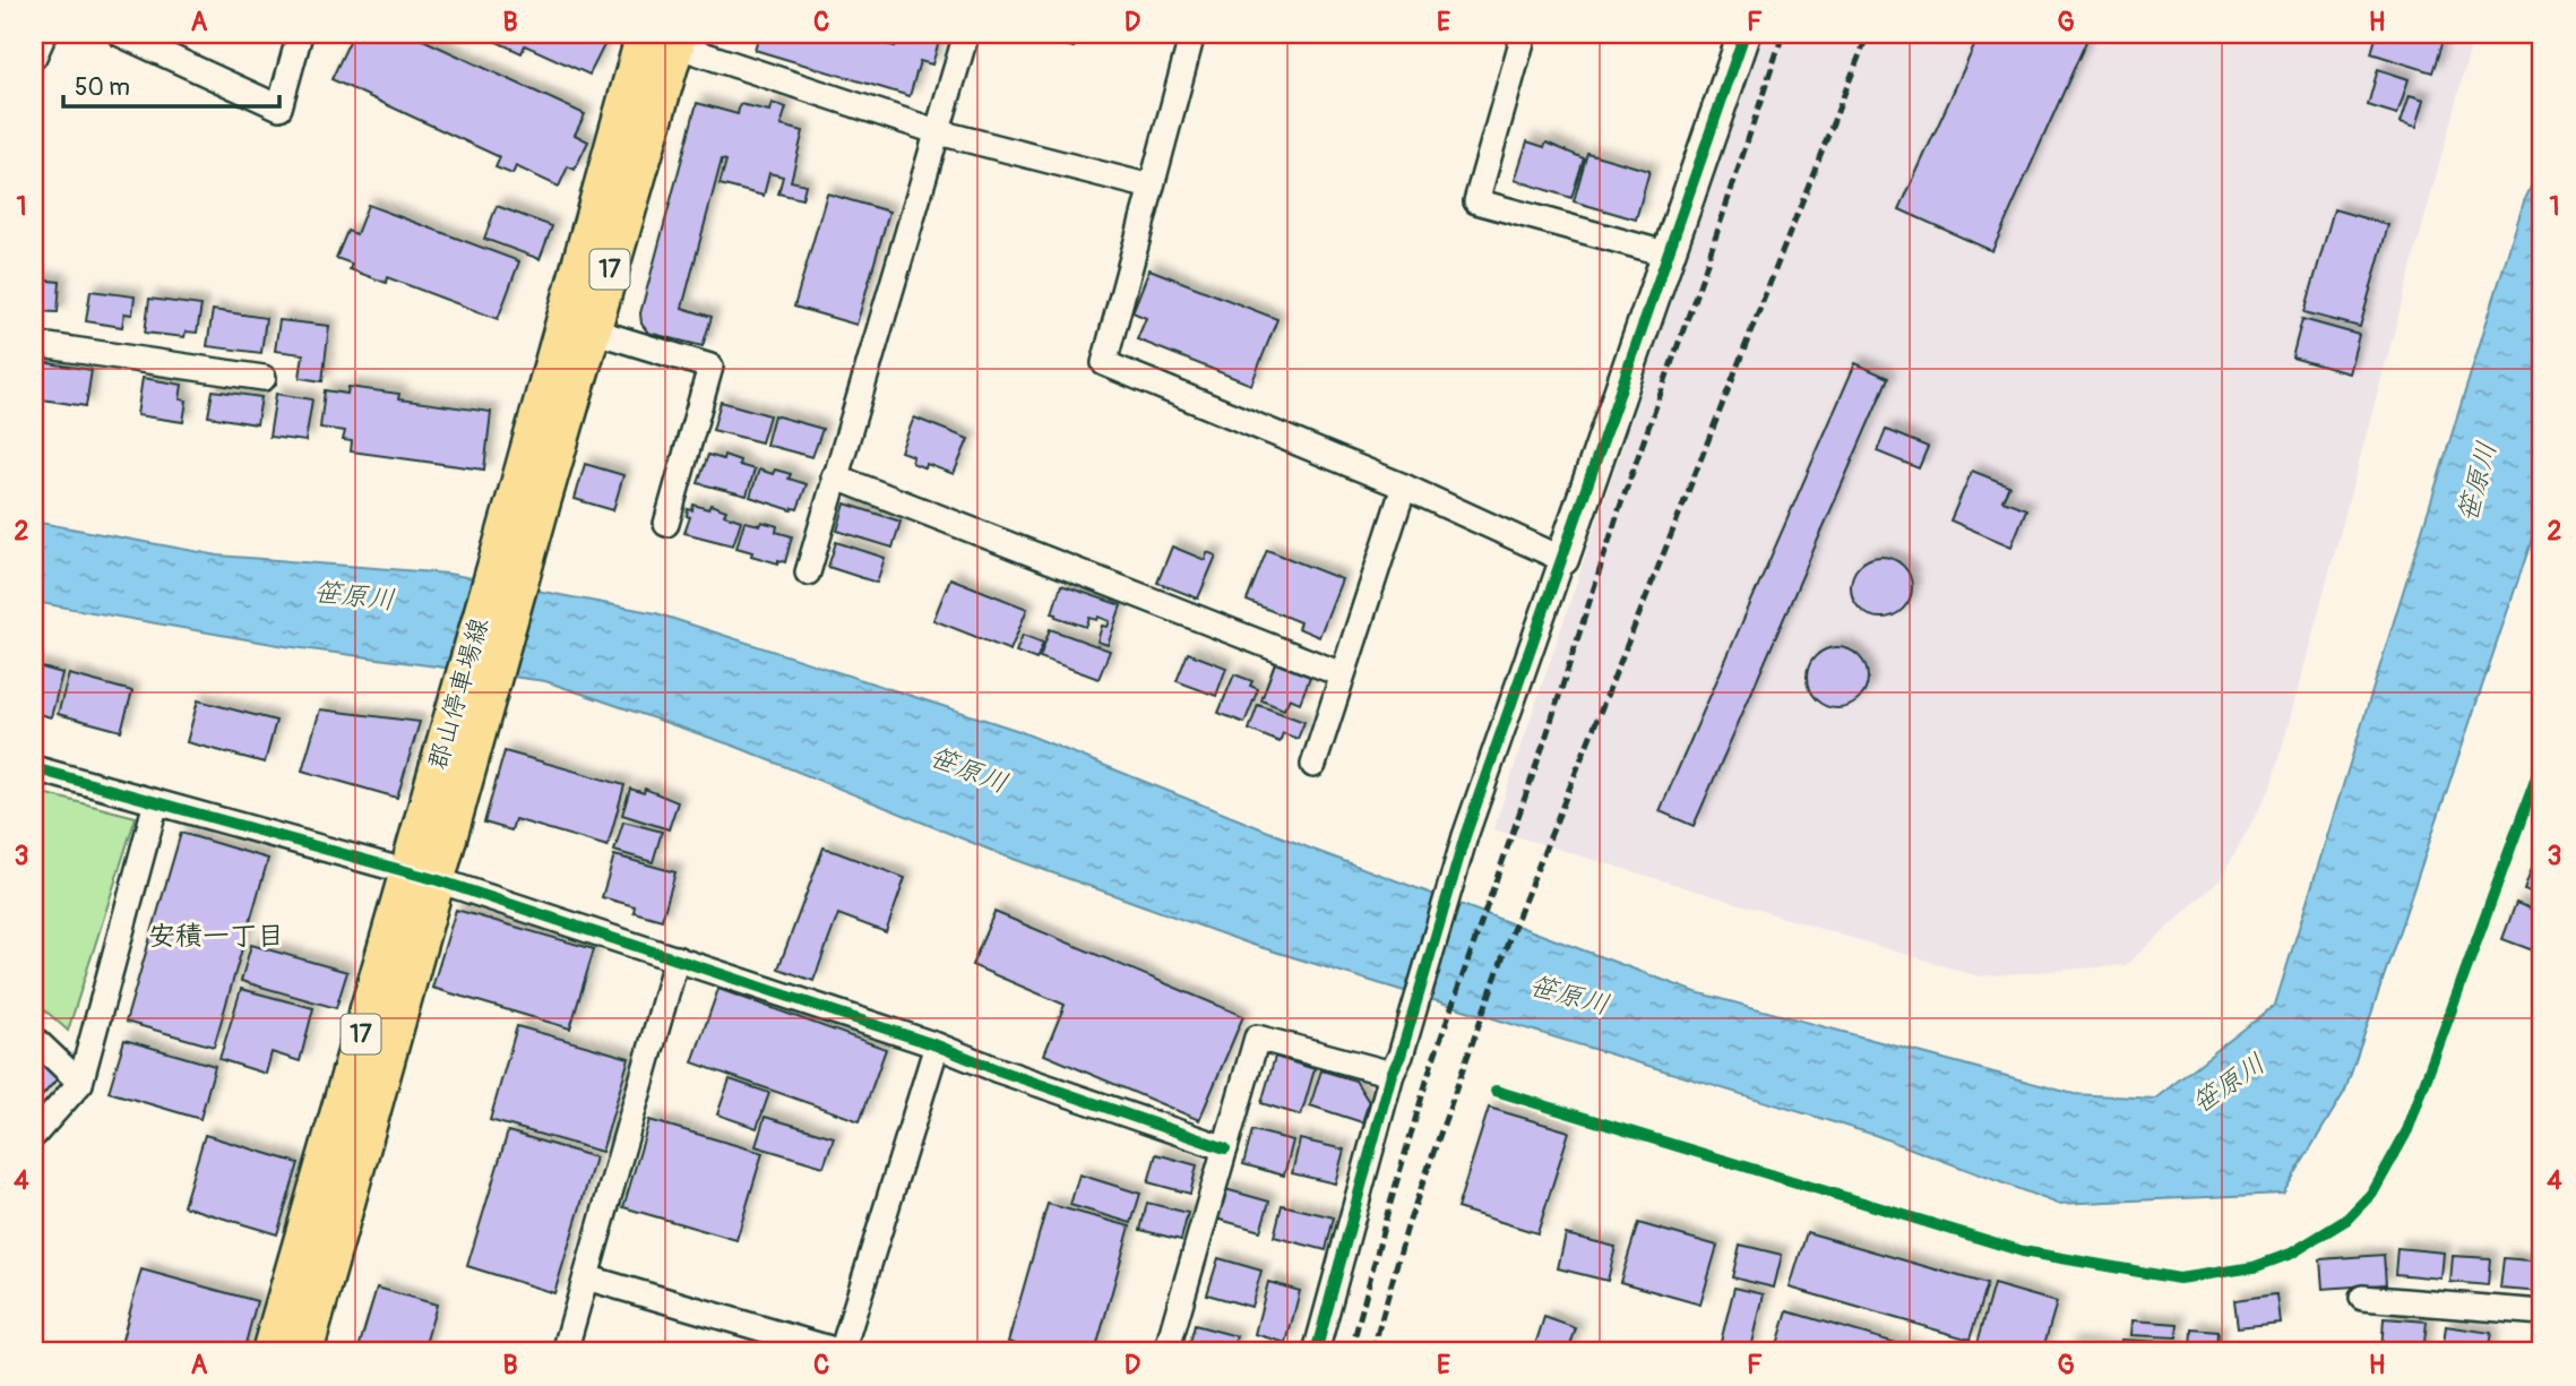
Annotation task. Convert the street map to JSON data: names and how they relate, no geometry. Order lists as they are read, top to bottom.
{
  "streets": {
    "main road": ["17", "郡山停車場線"]
  },
  "districts": ["安積一丁目"],
  "water": ["笹原川"],
  "scale_bar": "50 m",
  "grid": {
    "columns": [
      "A",
      "B",
      "C",
      "D",
      "E",
      "F",
      "G",
      "H"
    ],
    "rows": [
      "1",
      "2",
      "3",
      "4"
    ]
  }
}
